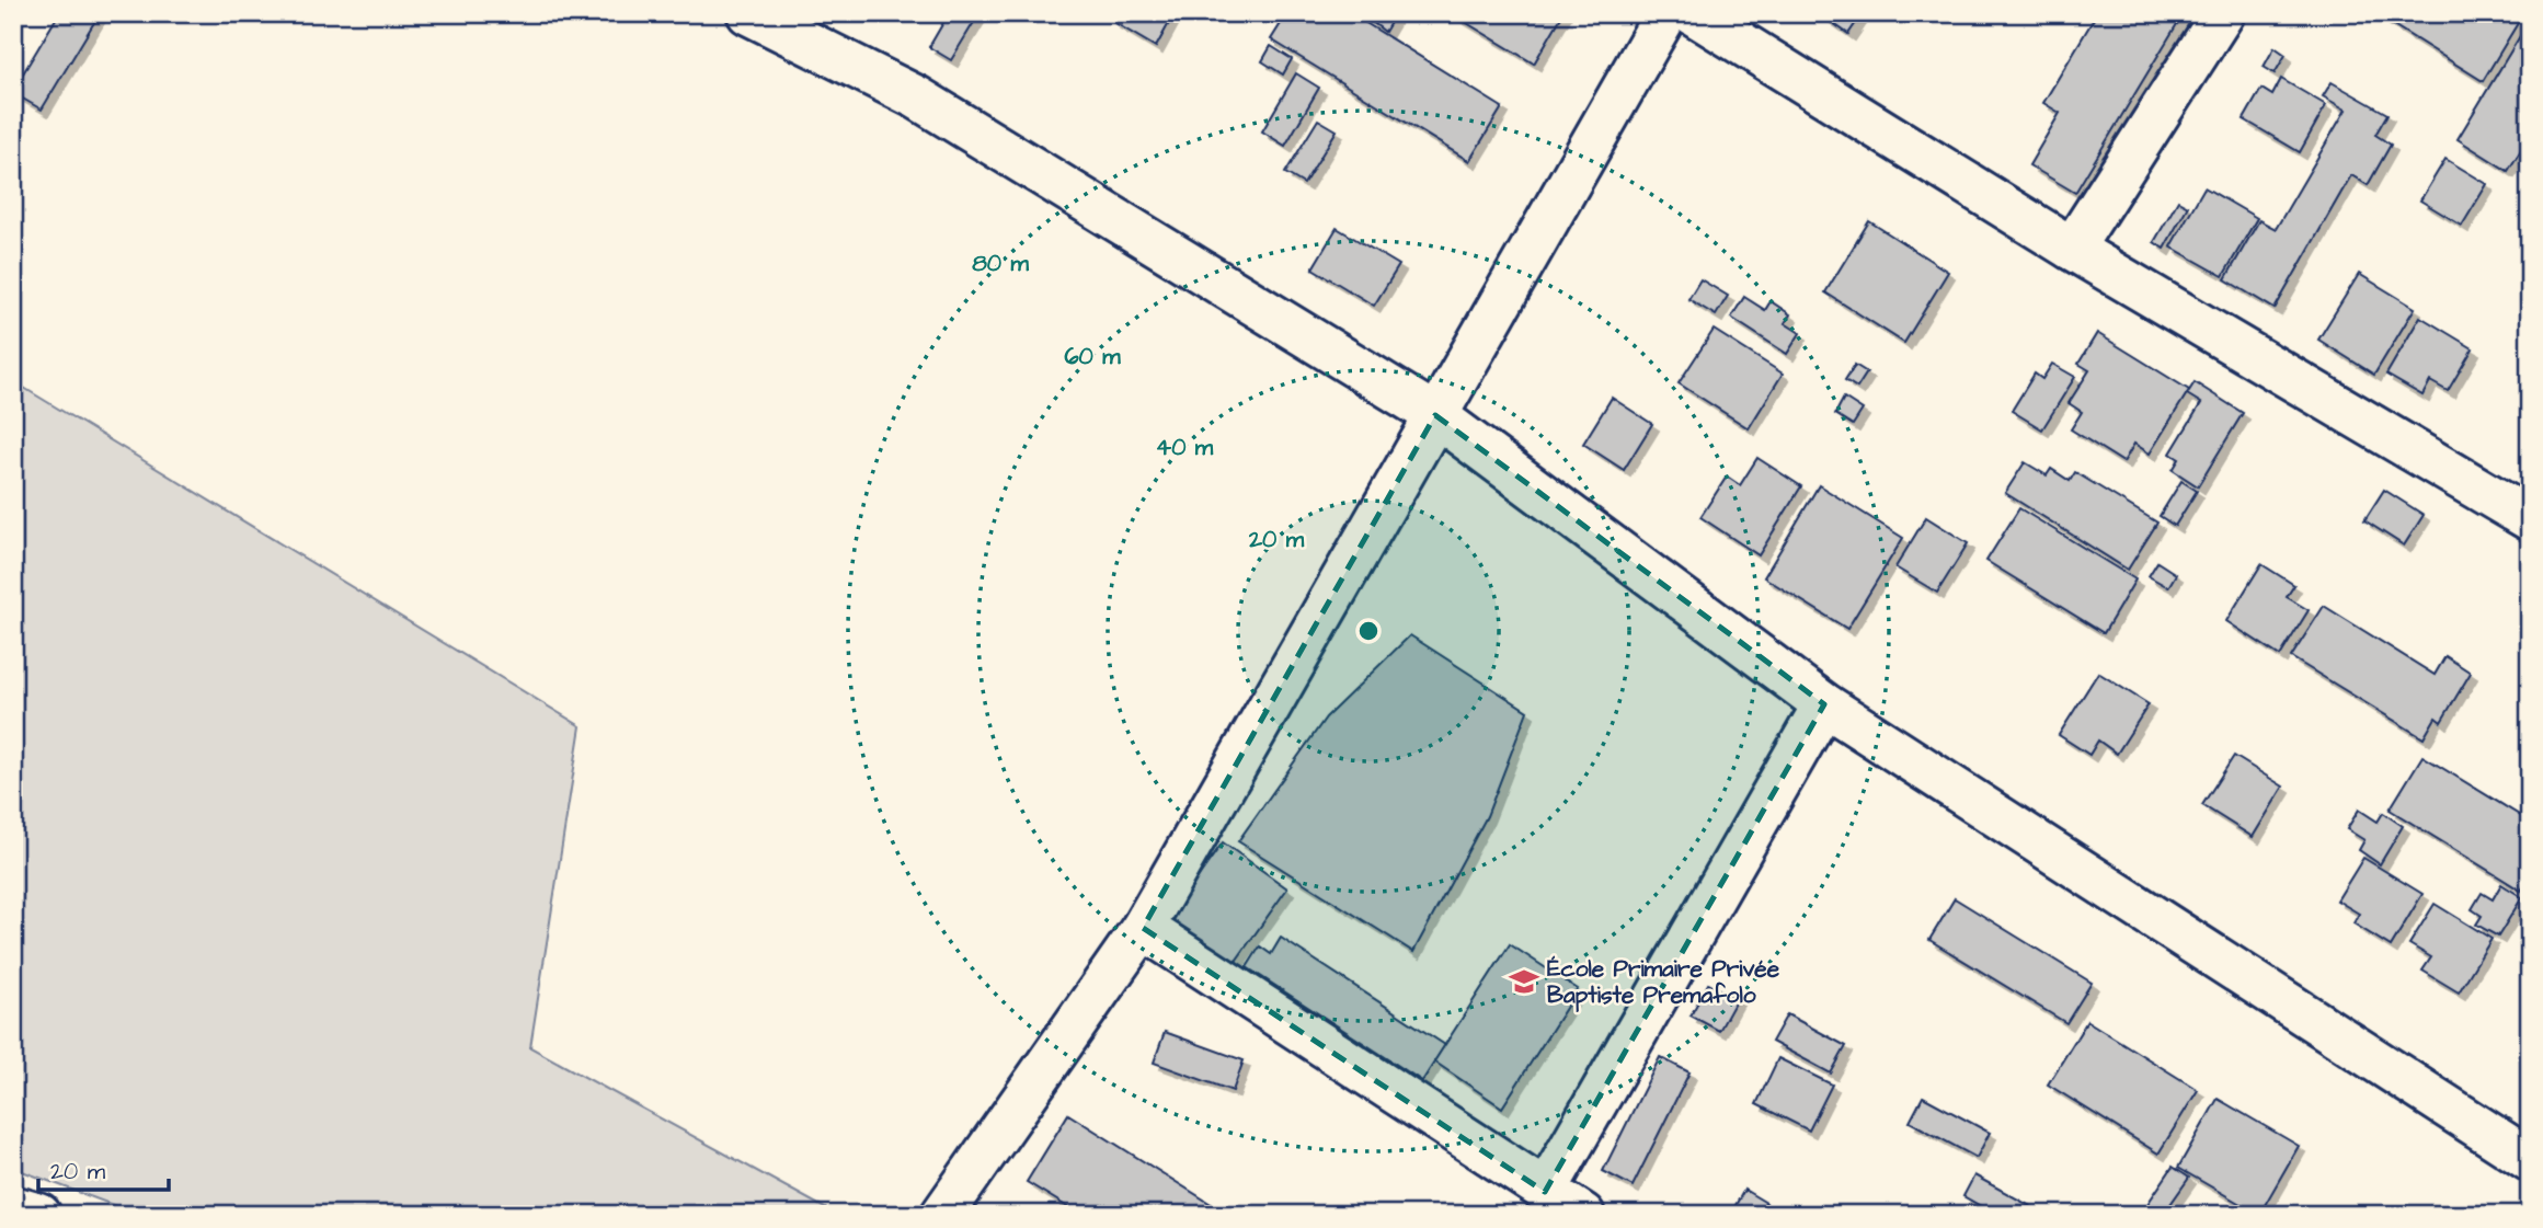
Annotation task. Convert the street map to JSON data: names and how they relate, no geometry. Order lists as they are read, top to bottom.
{
  "places": {
    "school or university": ["École Primaire Privée Baptiste Premafolo"]
  },
  "scale_bar": "20 m",
  "rings": [
    "80 m",
    "60 m",
    "40 m",
    "20 m"
  ]
}
